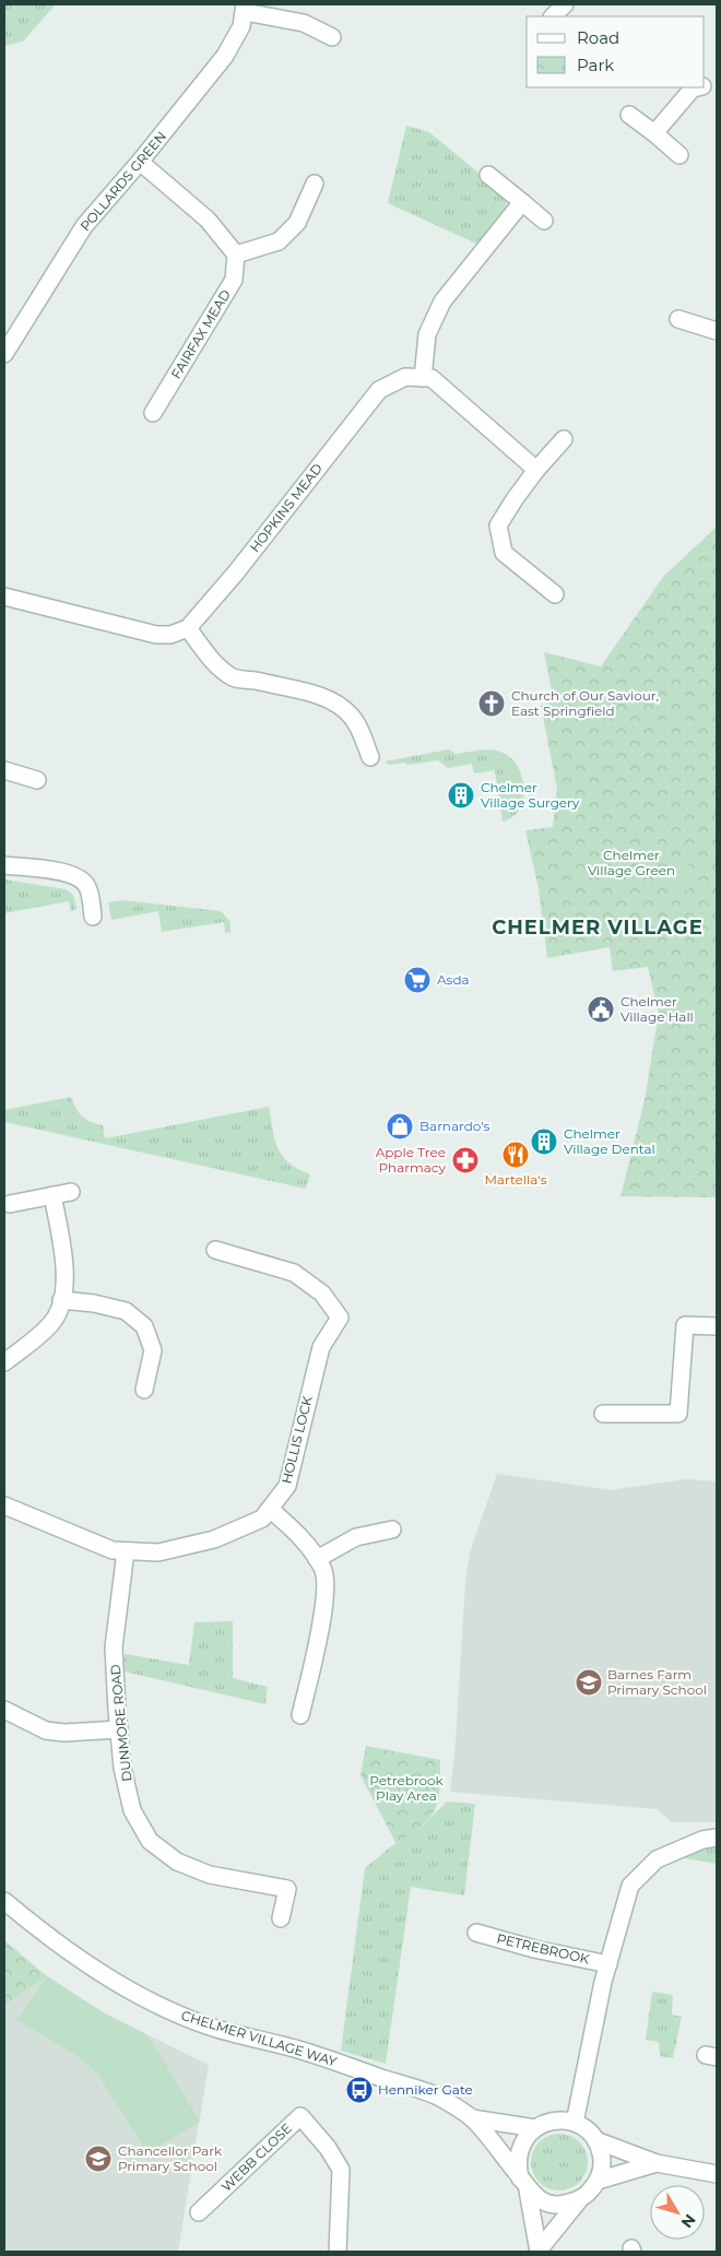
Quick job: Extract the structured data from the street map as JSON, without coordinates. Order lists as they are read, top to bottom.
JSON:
{
  "streets": {
    "street": [
      "POLLARDS GREEN",
      "FAIRFAX MEAD",
      "HOPKINS MEAD",
      "HOLLIS LOCK",
      "DUNMORE ROAD",
      "PETREBROOK",
      "CHELMER VILLAGE WAY",
      "WEBB CLOSE"
    ]
  },
  "crossings": [
    ["HOLLIS LOCK", "DUNMORE ROAD"]
  ],
  "districts": ["CHELMER VILLAGE"],
  "parks": ["Chelmer Village Green", "Petrebrook Play Area"],
  "places": {
    "church": ["Church of Our Saviour, East Springfield"],
    "building": ["Chelmer Village Surgery", "Chelmer Village Dental"],
    "supermarket": ["Asda"],
    "public building": ["Chelmer Village Hall"],
    "shop": ["Barnardo's"],
    "restaurant": ["Martella's"],
    "pharmacy": ["Apple Tree Pharmacy"],
    "school or university": ["Barnes Farm Primary School", "Chancellor Park Primary School"],
    "bus stop": ["Henniker Gate"]
  },
  "legend": ["Road", "Park"],
  "north": "bottom right"
}
